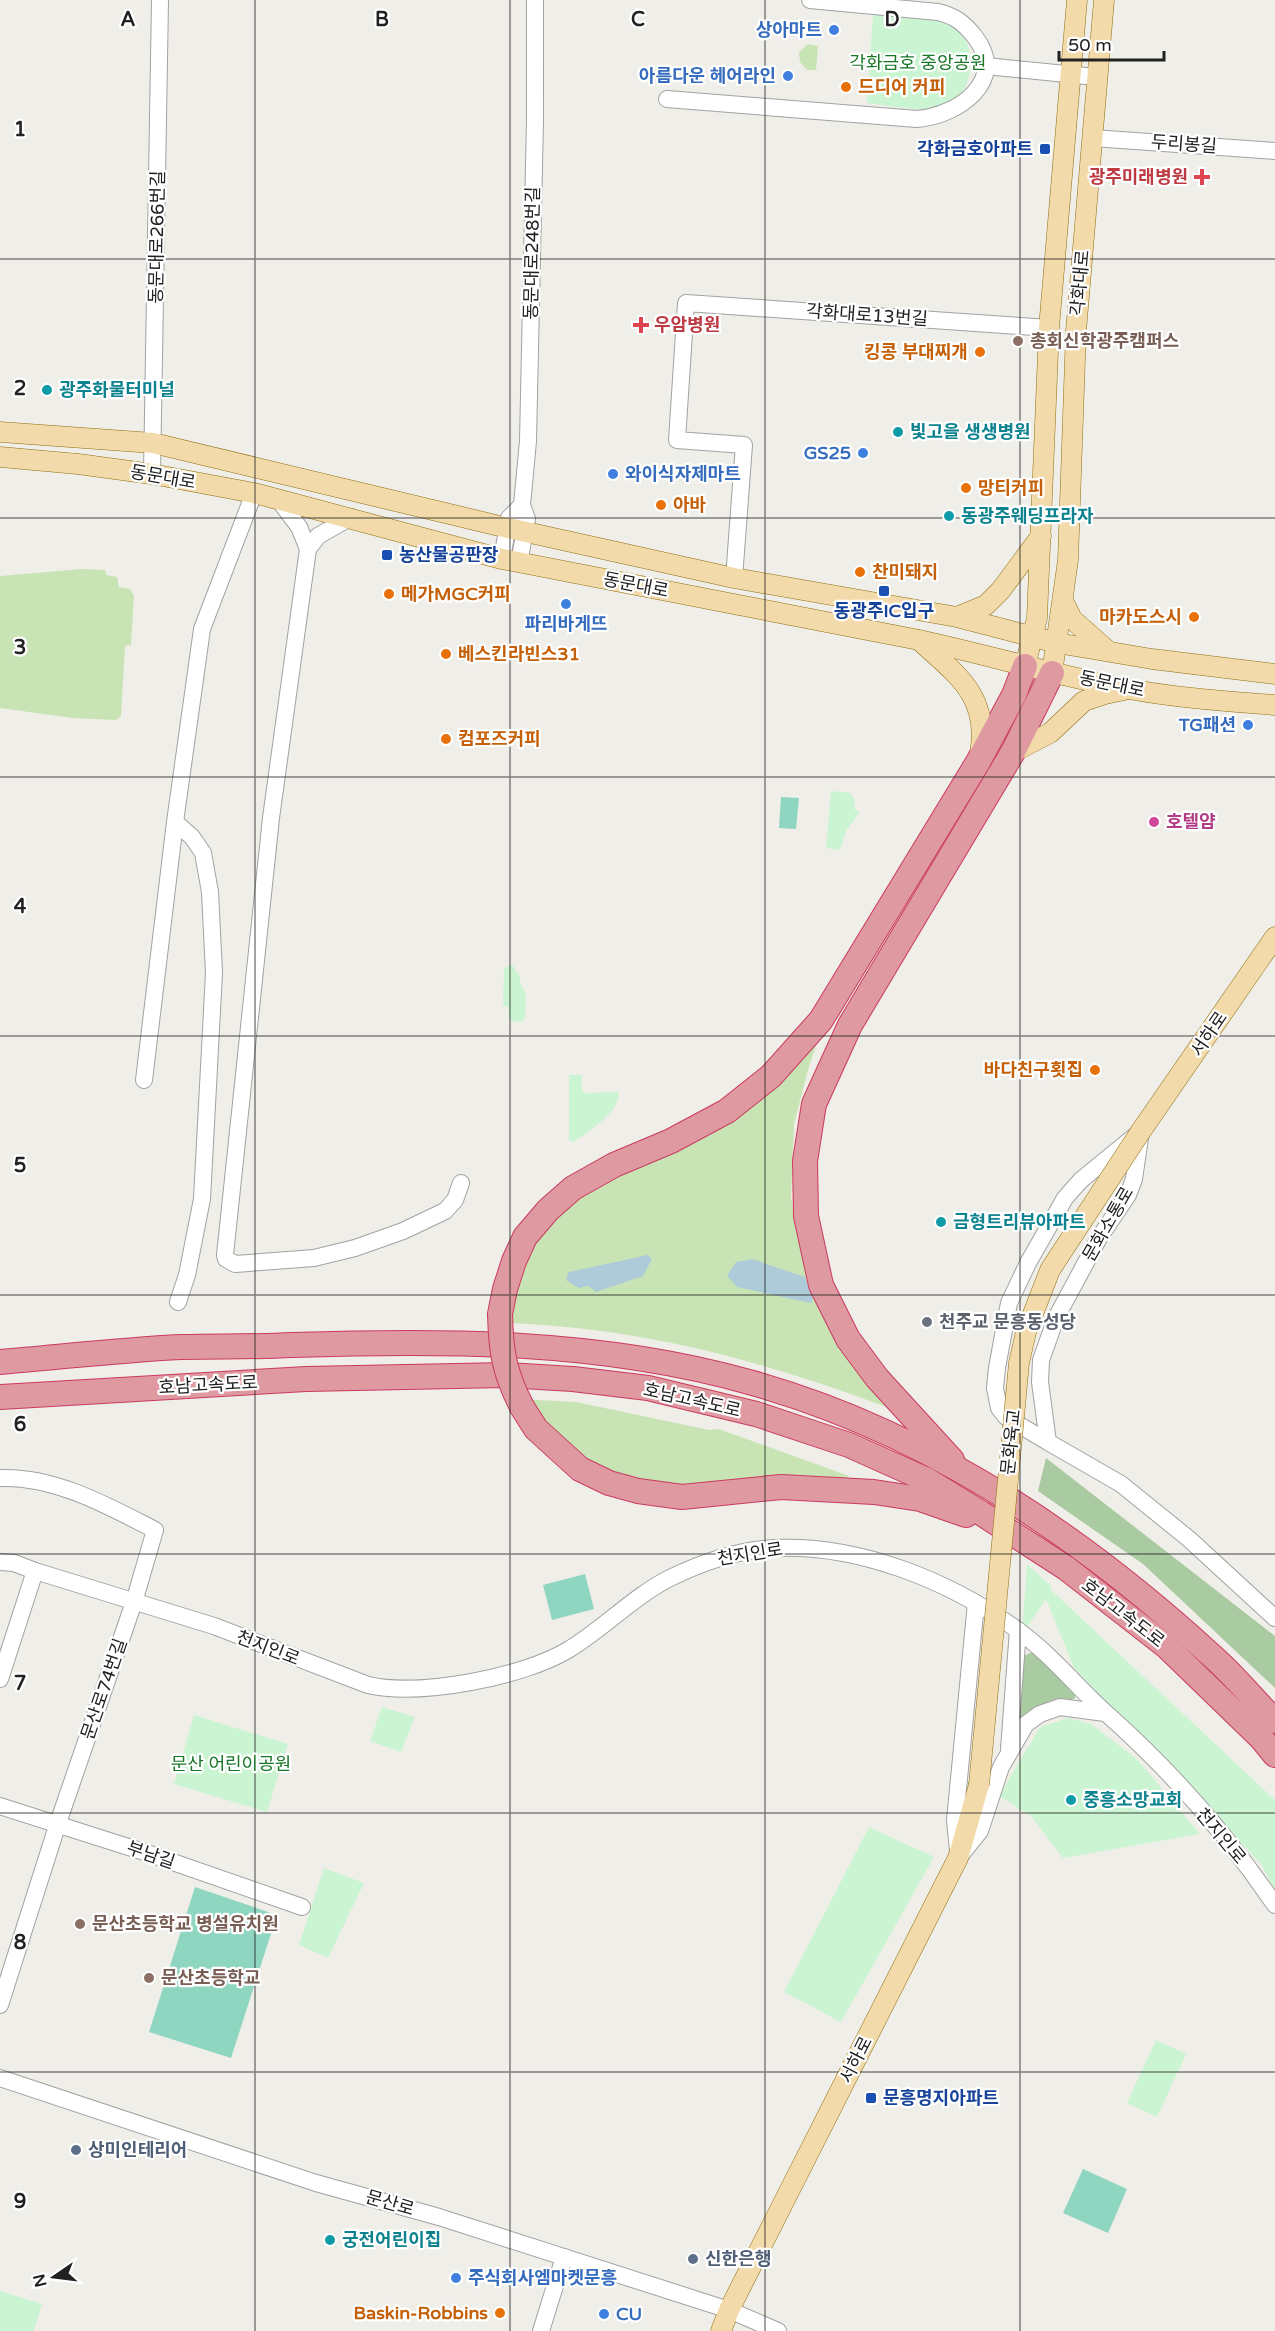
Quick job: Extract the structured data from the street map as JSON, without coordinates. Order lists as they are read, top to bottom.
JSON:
{
  "streets": {
    "highway": ["호남고속도로"],
    "main road": [
      "각화대로",
      "동문대로",
      "서하로",
      "문화육교"
    ],
    "street": [
      "두리봉길",
      "동문대로266번길",
      "동문대로248번길",
      "각화대로13번길",
      "문화소통로",
      "천지인로",
      "문산로74번길",
      "부남길",
      "문산로"
    ]
  },
  "crossings": [
    ["두리봉길", "각화대로"],
    ["동문대로266번길", "동문대로"],
    ["동문대로248번길", "동문대로"],
    ["각화대로", "각화대로13번길"],
    ["각화대로", "동문대로"],
    ["각화대로13번길", "동문대로"],
    ["서하로", "문화소통로"],
    ["서하로", "문화육교"],
    ["서하로", "문산로"],
    ["문화소통로", "문화육교"],
    ["천지인로", "문산로74번길"],
    ["문산로74번길", "부남길"]
  ],
  "parks": ["각화금호 중앙공원", "문산 어린이공원"],
  "places": {
    "other": [
      "상아마트",
      "아름다운 헤어라인",
      "드디어 커피",
      "총회신학광주캠퍼스",
      "킹콩 부대찌개",
      "광주화물터미널",
      "빛고을 생생병원",
      "GS25",
      "와이식자제마트",
      "망티커피",
      "아바",
      "동광주웨딩프라자",
      "찬미돼지",
      "메가MGC커피",
      "파리바게뜨",
      "마카도스시",
      "베스킨라빈스31",
      "TG패션",
      "컴포즈커피",
      "호텔얌",
      "바다친구횟집",
      "금형트리뷰아파트",
      "천주교 문흥동성당",
      "중흥소망교회",
      "문산초등학교 병설유치원",
      "문산초등학교",
      "상미인테리어",
      "궁전어린이집",
      "신한은행",
      "주식회사엠마켓문흥",
      "Baskin-Robbins",
      "CU"
    ],
    "transit": [
      "각화금호아파트",
      "농산물공판장",
      "동광주IC입구",
      "문흥명지아파트"
    ],
    "health": ["광주미래병원", "우암병원"]
  },
  "scale_bar": "50 m",
  "north": "left",
  "grid": {
    "columns": [
      "A",
      "B",
      "C",
      "D"
    ],
    "rows": [
      "1",
      "2",
      "3",
      "4",
      "5",
      "6",
      "7",
      "8",
      "9"
    ]
  }
}
